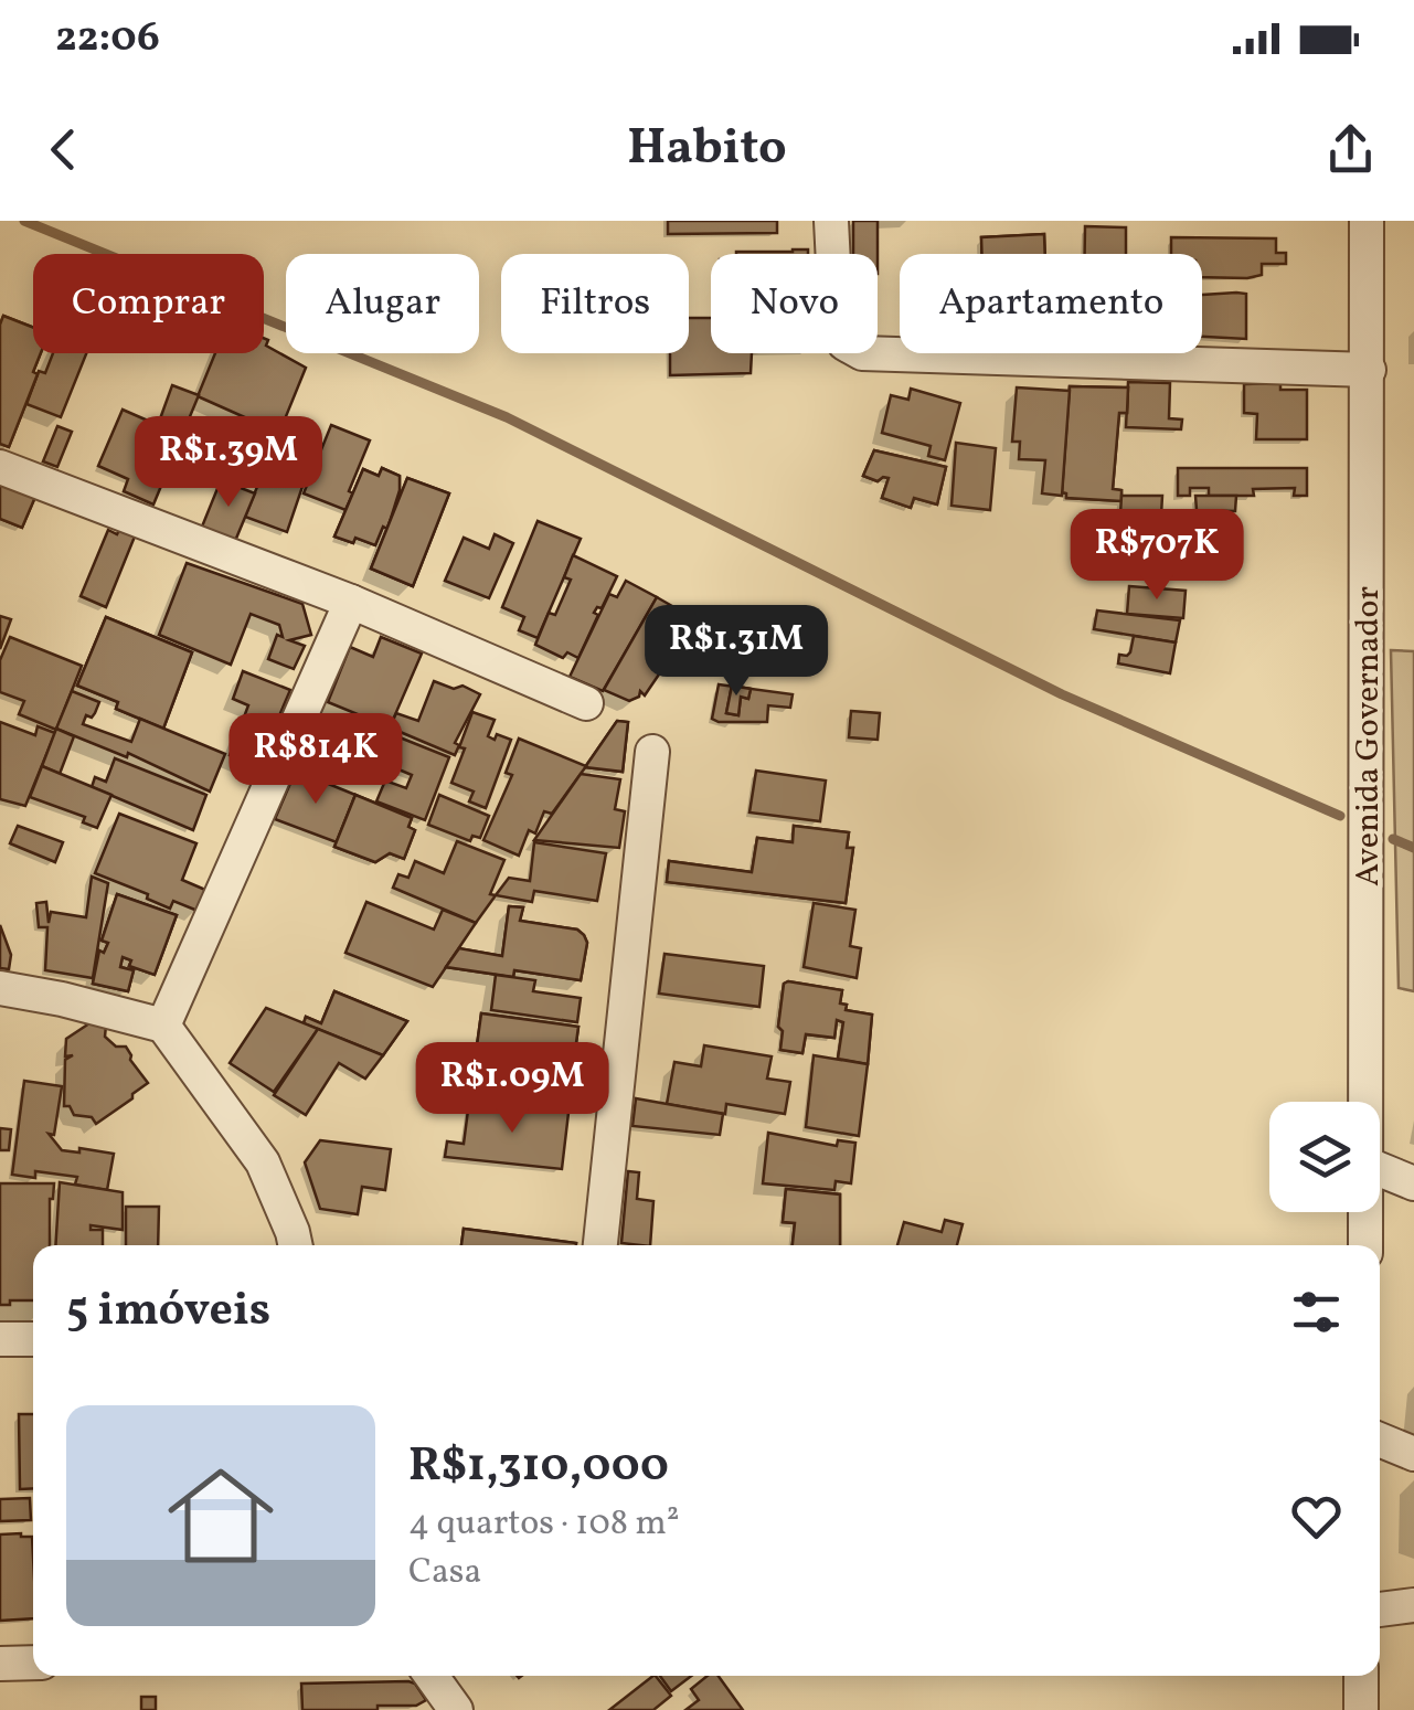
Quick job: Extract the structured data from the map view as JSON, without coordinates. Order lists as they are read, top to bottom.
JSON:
{
  "streets": {
    "street": ["Avenida Governador"]
  },
  "page": {
    "status": "22:06",
    "header": "Habito",
    "chip": [
      "Comprar",
      "Alugar",
      "Filtros",
      "Novo",
      "Apartamento"
    ],
    "price": [
      "R$1.39M",
      "R$707K",
      "R$1.31M",
      "R$814K",
      "R$1.09M"
    ],
    "heading": "5 imóveis",
    "list": [
      {
        "name": "R$1,310,000",
        "note": "4 quartos · 108 m² · Casa"
      }
    ]
  }
}
